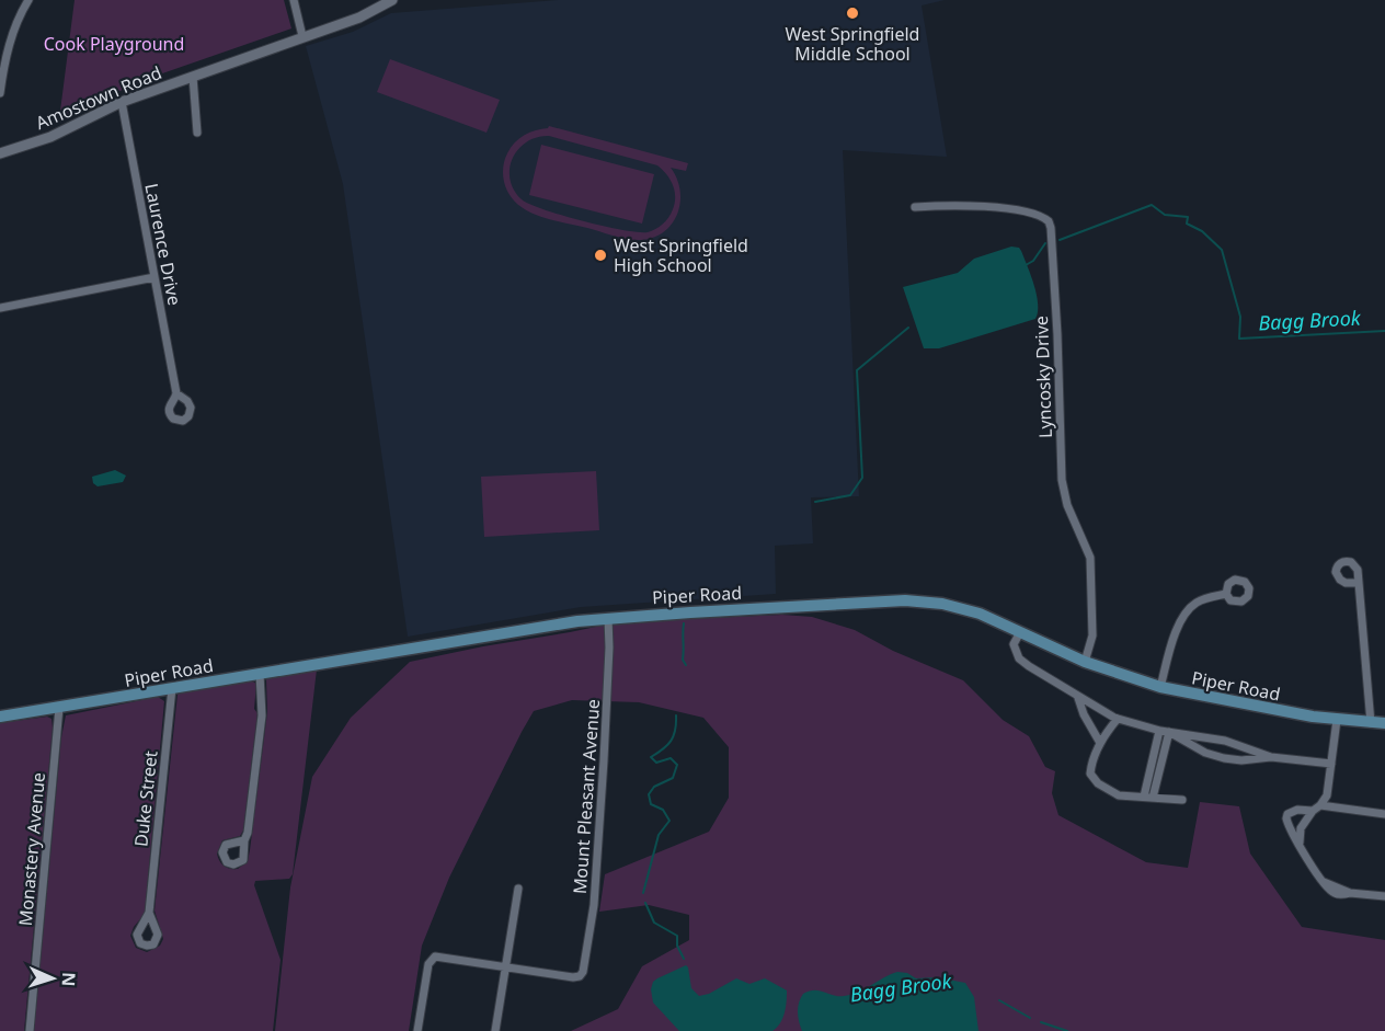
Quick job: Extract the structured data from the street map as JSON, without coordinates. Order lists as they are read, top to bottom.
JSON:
{
  "streets": {
    "main road": ["Piper Road"],
    "street": [
      "Amostown Road",
      "Laurence Drive",
      "Lyncosky Drive",
      "Mount Pleasant Avenue",
      "Duke Street",
      "Monastery Avenue"
    ]
  },
  "crossings": [
    ["Amostown Road", "Laurence Drive"],
    ["Lyncosky Drive", "Piper Road"],
    ["Piper Road", "Mount Pleasant Avenue"],
    ["Piper Road", "Duke Street"],
    ["Piper Road", "Monastery Avenue"]
  ],
  "water": ["Bagg Brook"],
  "parks": ["Cook Playground"],
  "places": ["West Springfield Middle School", "West Springfield High School"],
  "north": "right"
}
